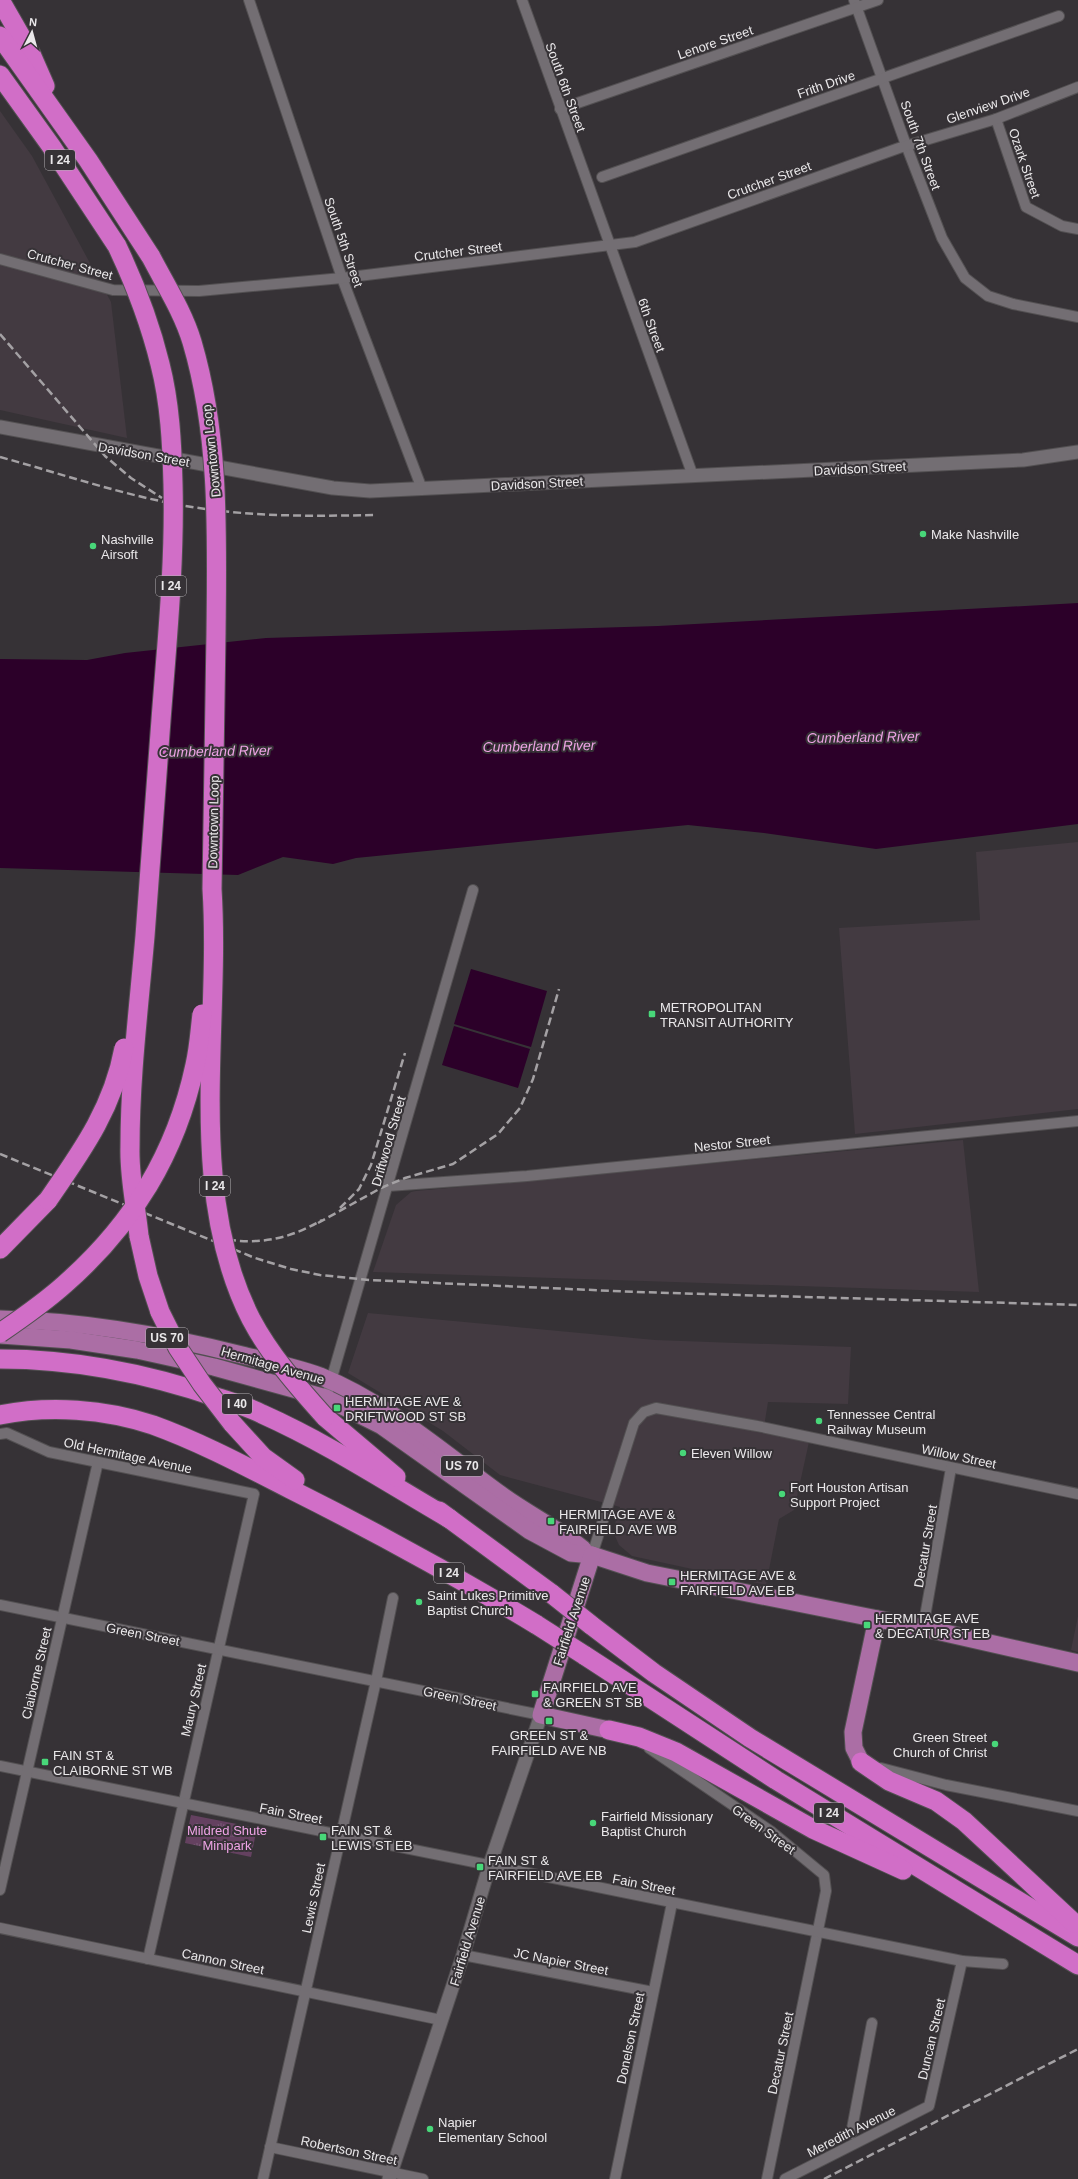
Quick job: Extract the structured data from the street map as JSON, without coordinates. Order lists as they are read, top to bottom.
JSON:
{
  "streets": {
    "highway": ["I 24", "Downtown Loop", "I 40"],
    "main road": [
      "US 70",
      "Hermitage Avenue",
      "Fairfield Avenue",
      "Green Street"
    ],
    "street": [
      "Lenore Street",
      "Frith Drive",
      "South 6th Street",
      "Glenview Drive",
      "South 7th Street",
      "Ozark Street",
      "Crutcher Street",
      "South 5th Street",
      "6th Street",
      "Davidson Street",
      "Driftwood Street",
      "Nestor Street",
      "Old Hermitage Avenue",
      "Willow Street",
      "Decatur Street",
      "Claiborne Street",
      "Maury Street",
      "Fain Street",
      "Lewis Street",
      "Cannon Street",
      "JC Napier Street",
      "Donelson Street",
      "Duncan Street",
      "Meredith Avenue",
      "Robertson Street"
    ]
  },
  "crossings": [
    ["Lenore Street", "South 6th Street"],
    ["Lenore Street", "South 7th Street"],
    ["Frith Drive", "South 7th Street"],
    ["South 6th Street", "6th Street"],
    ["Glenview Drive", "South 7th Street"],
    ["Glenview Drive", "Ozark Street"],
    ["Glenview Drive", "Crutcher Street"],
    ["South 7th Street", "Crutcher Street"],
    ["I 24", "Downtown Loop"],
    ["I 24", "I 40"],
    ["Crutcher Street", "South 5th Street"],
    ["Crutcher Street", "6th Street"],
    ["South 5th Street", "Davidson Street"],
    ["6th Street", "Davidson Street"],
    ["Driftwood Street", "Nestor Street"],
    ["Driftwood Street", "Hermitage Avenue"],
    ["Hermitage Avenue", "Decatur Street"],
    ["Hermitage Avenue", "Fairfield Avenue"],
    ["Old Hermitage Avenue", "Claiborne Street"],
    ["Old Hermitage Avenue", "Maury Street"],
    ["Willow Street", "Decatur Street"],
    ["Willow Street", "Fairfield Avenue"],
    ["Decatur Street", "Green Street"],
    ["Decatur Street", "Fain Street"],
    ["Fairfield Avenue", "Green Street"],
    ["Fairfield Avenue", "Fain Street"],
    ["Fairfield Avenue", "Cannon Street"],
    ["Fairfield Avenue", "JC Napier Street"],
    ["Fairfield Avenue", "Robertson Street"],
    ["Green Street", "Claiborne Street"],
    ["Green Street", "Maury Street"],
    ["Green Street", "Fain Street"],
    ["Green Street", "Lewis Street"],
    ["Claiborne Street", "Fain Street"],
    ["Maury Street", "Fain Street"],
    ["Maury Street", "Cannon Street"],
    ["Fain Street", "Lewis Street"],
    ["Fain Street", "Donelson Street"],
    ["Fain Street", "Duncan Street"],
    ["Lewis Street", "Cannon Street"],
    ["Lewis Street", "Robertson Street"],
    ["JC Napier Street", "Donelson Street"],
    ["Duncan Street", "Meredith Avenue"]
  ],
  "water": ["Cumberland River"],
  "parks": ["Mildred Shute Minipark"],
  "places": {
    "other": [
      "Make Nashville",
      "Nashville Airsoft",
      "Tennessee Central Railway Museum",
      "Eleven Willow",
      "Fort Houston Artisan Support Project",
      "Saint Lukes Primitive Baptist Church",
      "Green Street Church of Christ",
      "Fairfield Missionary Baptist Church",
      "Napier Elementary School"
    ],
    "transit": [
      "METROPOLITAN TRANSIT AUTHORITY",
      "HERMITAGE AVE & DRIFTWOOD ST SB",
      "HERMITAGE AVE & FAIRFIELD AVE WB",
      "HERMITAGE AVE & FAIRFIELD AVE EB",
      "HERMITAGE AVE & DECATUR ST EB",
      "FAIRFIELD AVE & GREEN ST SB",
      "GREEN ST & FAIRFIELD AVE NB",
      "FAIN ST & CLAIBORNE ST WB",
      "FAIN ST & LEWIS ST EB",
      "FAIN ST & FAIRFIELD AVE EB"
    ]
  },
  "north": "top"
}
